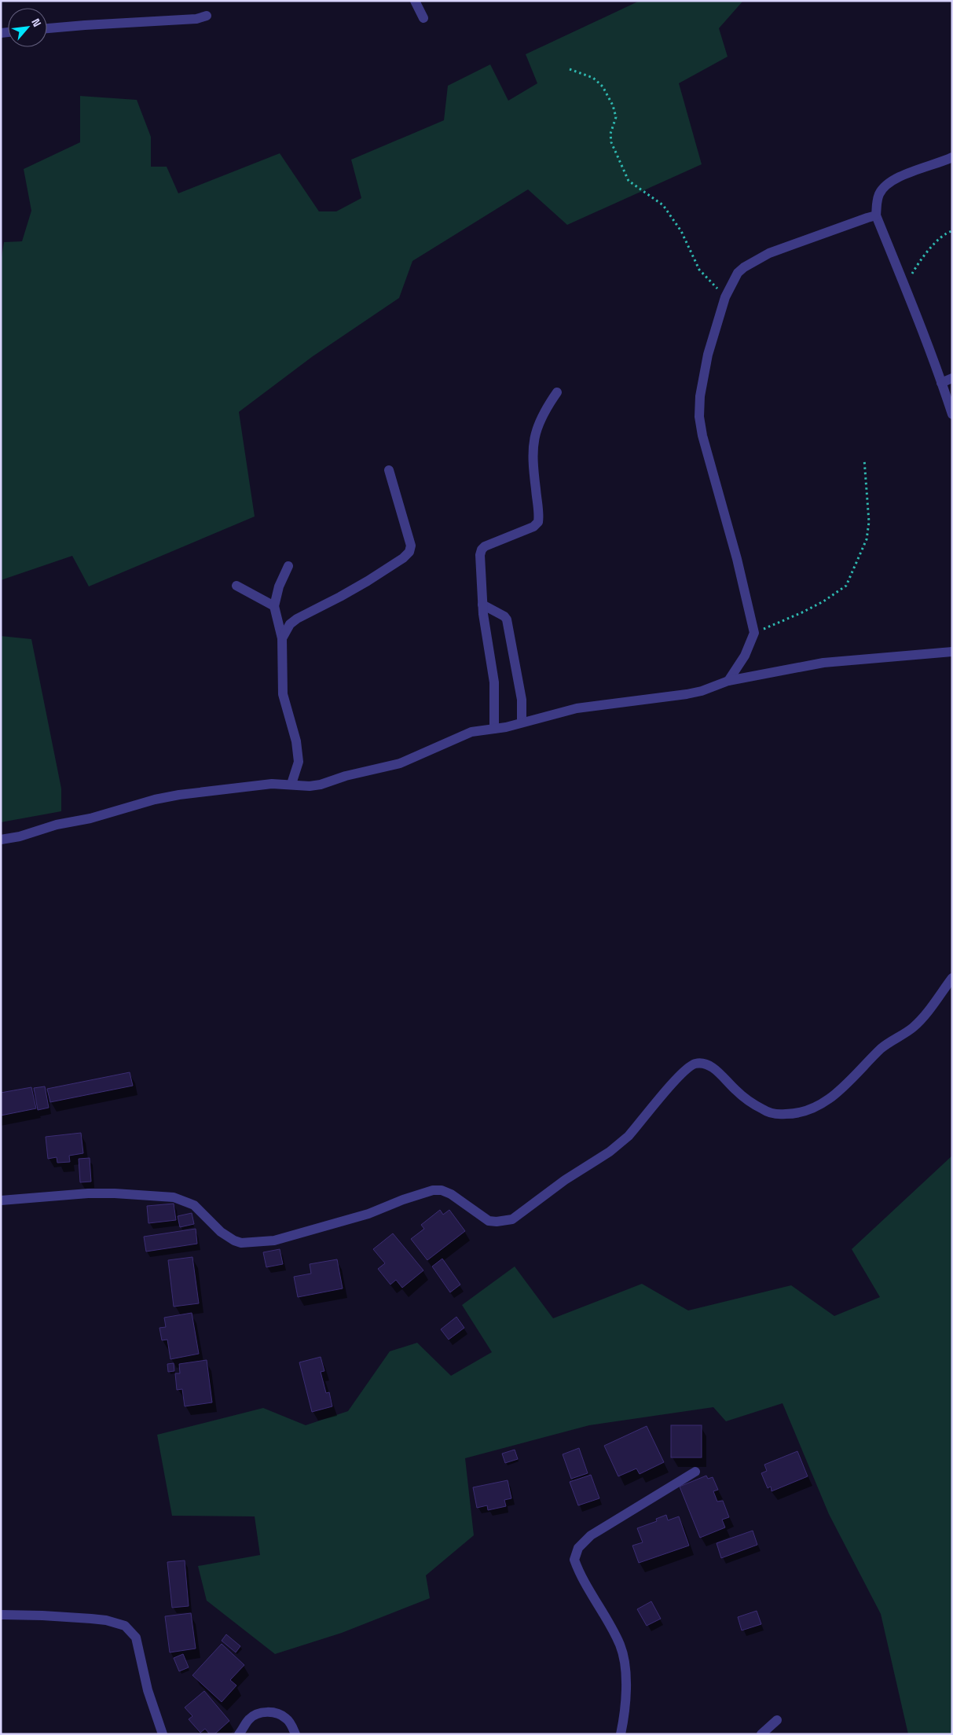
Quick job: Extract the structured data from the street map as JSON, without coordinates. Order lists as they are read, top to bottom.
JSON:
{
  "north": "top right"
}
